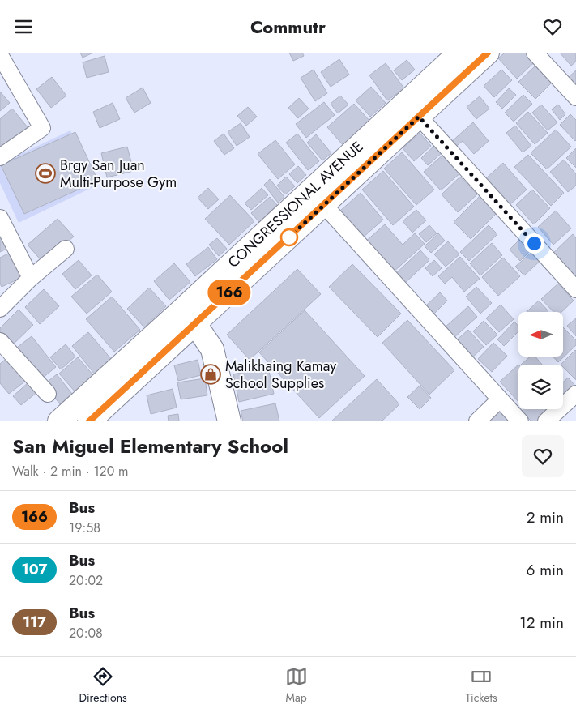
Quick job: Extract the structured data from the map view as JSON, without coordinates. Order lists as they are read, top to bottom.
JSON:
{
  "streets": {
    "main road": ["CONGRESSIONAL AVENUE"]
  },
  "places": {
    "sports": ["Brgy San Juan Multi-Purpose Gym"],
    "shop": ["Malikhaing Kamay School Supplies"]
  },
  "lines": ["bus line 166"],
  "north": "left",
  "page": {
    "header": "Commutr",
    "on_map": "166",
    "heading": ["San Miguel Elementary School", "Walk · 2 min · 120 m"],
    "list": [
      {
        "mark": "166",
        "name": "Bus",
        "note": "19:58",
        "value": "2 min"
      },
      {
        "mark": "107",
        "name": "Bus",
        "note": "20:02",
        "value": "6 min"
      },
      {
        "mark": "117",
        "name": "Bus",
        "note": "20:08",
        "value": "12 min"
      }
    ],
    "tabs": ["Directions", "Map", "Tickets"]
  }
}
